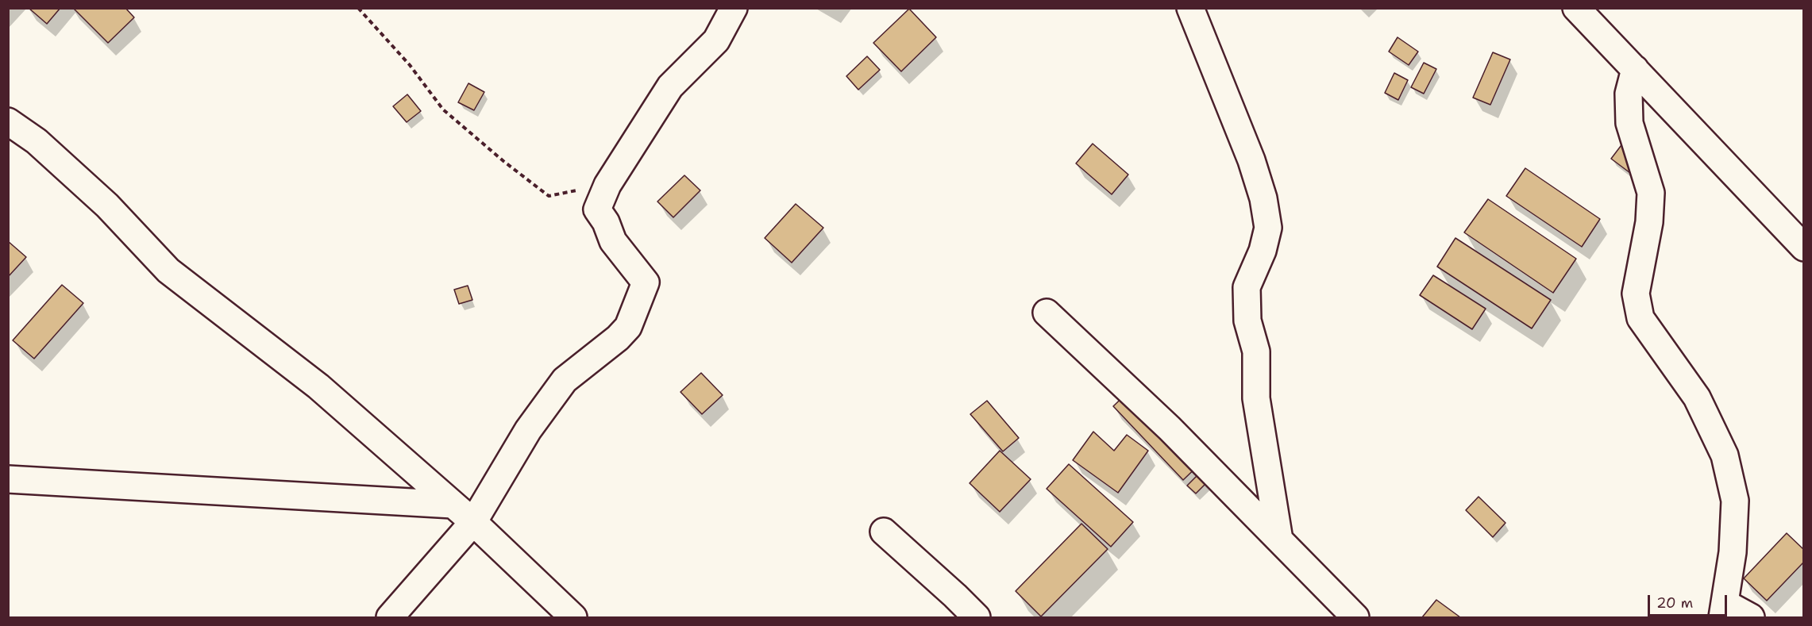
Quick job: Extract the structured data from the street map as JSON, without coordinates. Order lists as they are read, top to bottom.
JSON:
{
  "scale_bar": "20 m"
}
